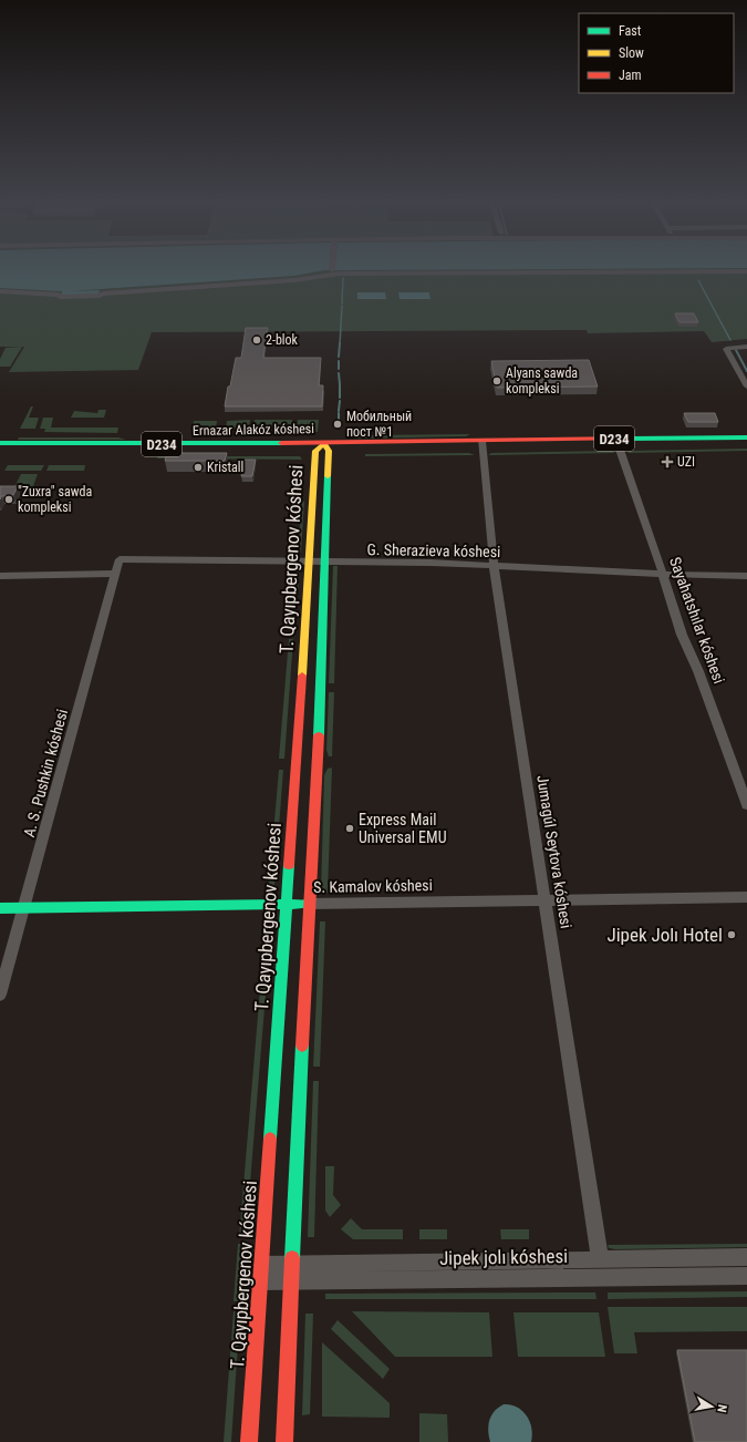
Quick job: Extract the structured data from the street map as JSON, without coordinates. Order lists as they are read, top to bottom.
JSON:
{
  "streets": {
    "main road": [
      "Ernazar Alakóz kóshesi",
      "D234",
      "T. Qayıpbergenov kóshesi",
      "S. Kamalov kóshesi"
    ],
    "street": [
      "G. Sherazieva kóshesi",
      "Sayahatshılar kóshesi",
      "A. S. Pushkin kóshesi",
      "Jumagúl Seytova kóshesi",
      "Jipek jolı kóshesi"
    ]
  },
  "crossings": [
    ["Ernazar Alakóz kóshesi", "T. Qayıpbergenov kóshesi"],
    ["Ernazar Alakóz kóshesi", "Sayahatshılar kóshesi"],
    ["Ernazar Alakóz kóshesi", "Jumagúl Seytova kóshesi"],
    ["G. Sherazieva kóshesi", "T. Qayıpbergenov kóshesi"],
    ["G. Sherazieva kóshesi", "Sayahatshılar kóshesi"],
    ["G. Sherazieva kóshesi", "A. S. Pushkin kóshesi"],
    ["G. Sherazieva kóshesi", "Jumagúl Seytova kóshesi"],
    ["T. Qayıpbergenov kóshesi", "S. Kamalov kóshesi"],
    ["T. Qayıpbergenov kóshesi", "Jipek jolı kóshesi"],
    ["A. S. Pushkin kóshesi", "S. Kamalov kóshesi"],
    ["Jumagúl Seytova kóshesi", "S. Kamalov kóshesi"],
    ["Jumagúl Seytova kóshesi", "Jipek jolı kóshesi"]
  ],
  "places": {
    "other": [
      "2-blok",
      "Alyans sawda kompleksi",
      "Мобильный пост №1",
      "Kristall",
      "\"Zuxra\" sawda kompleksi",
      "Express Mail Universal EMU",
      "Jipek Jolı Hotel"
    ],
    "health": ["UZI"]
  },
  "legend": ["Fast", "Slow", "Jam"],
  "north": "right"
}
